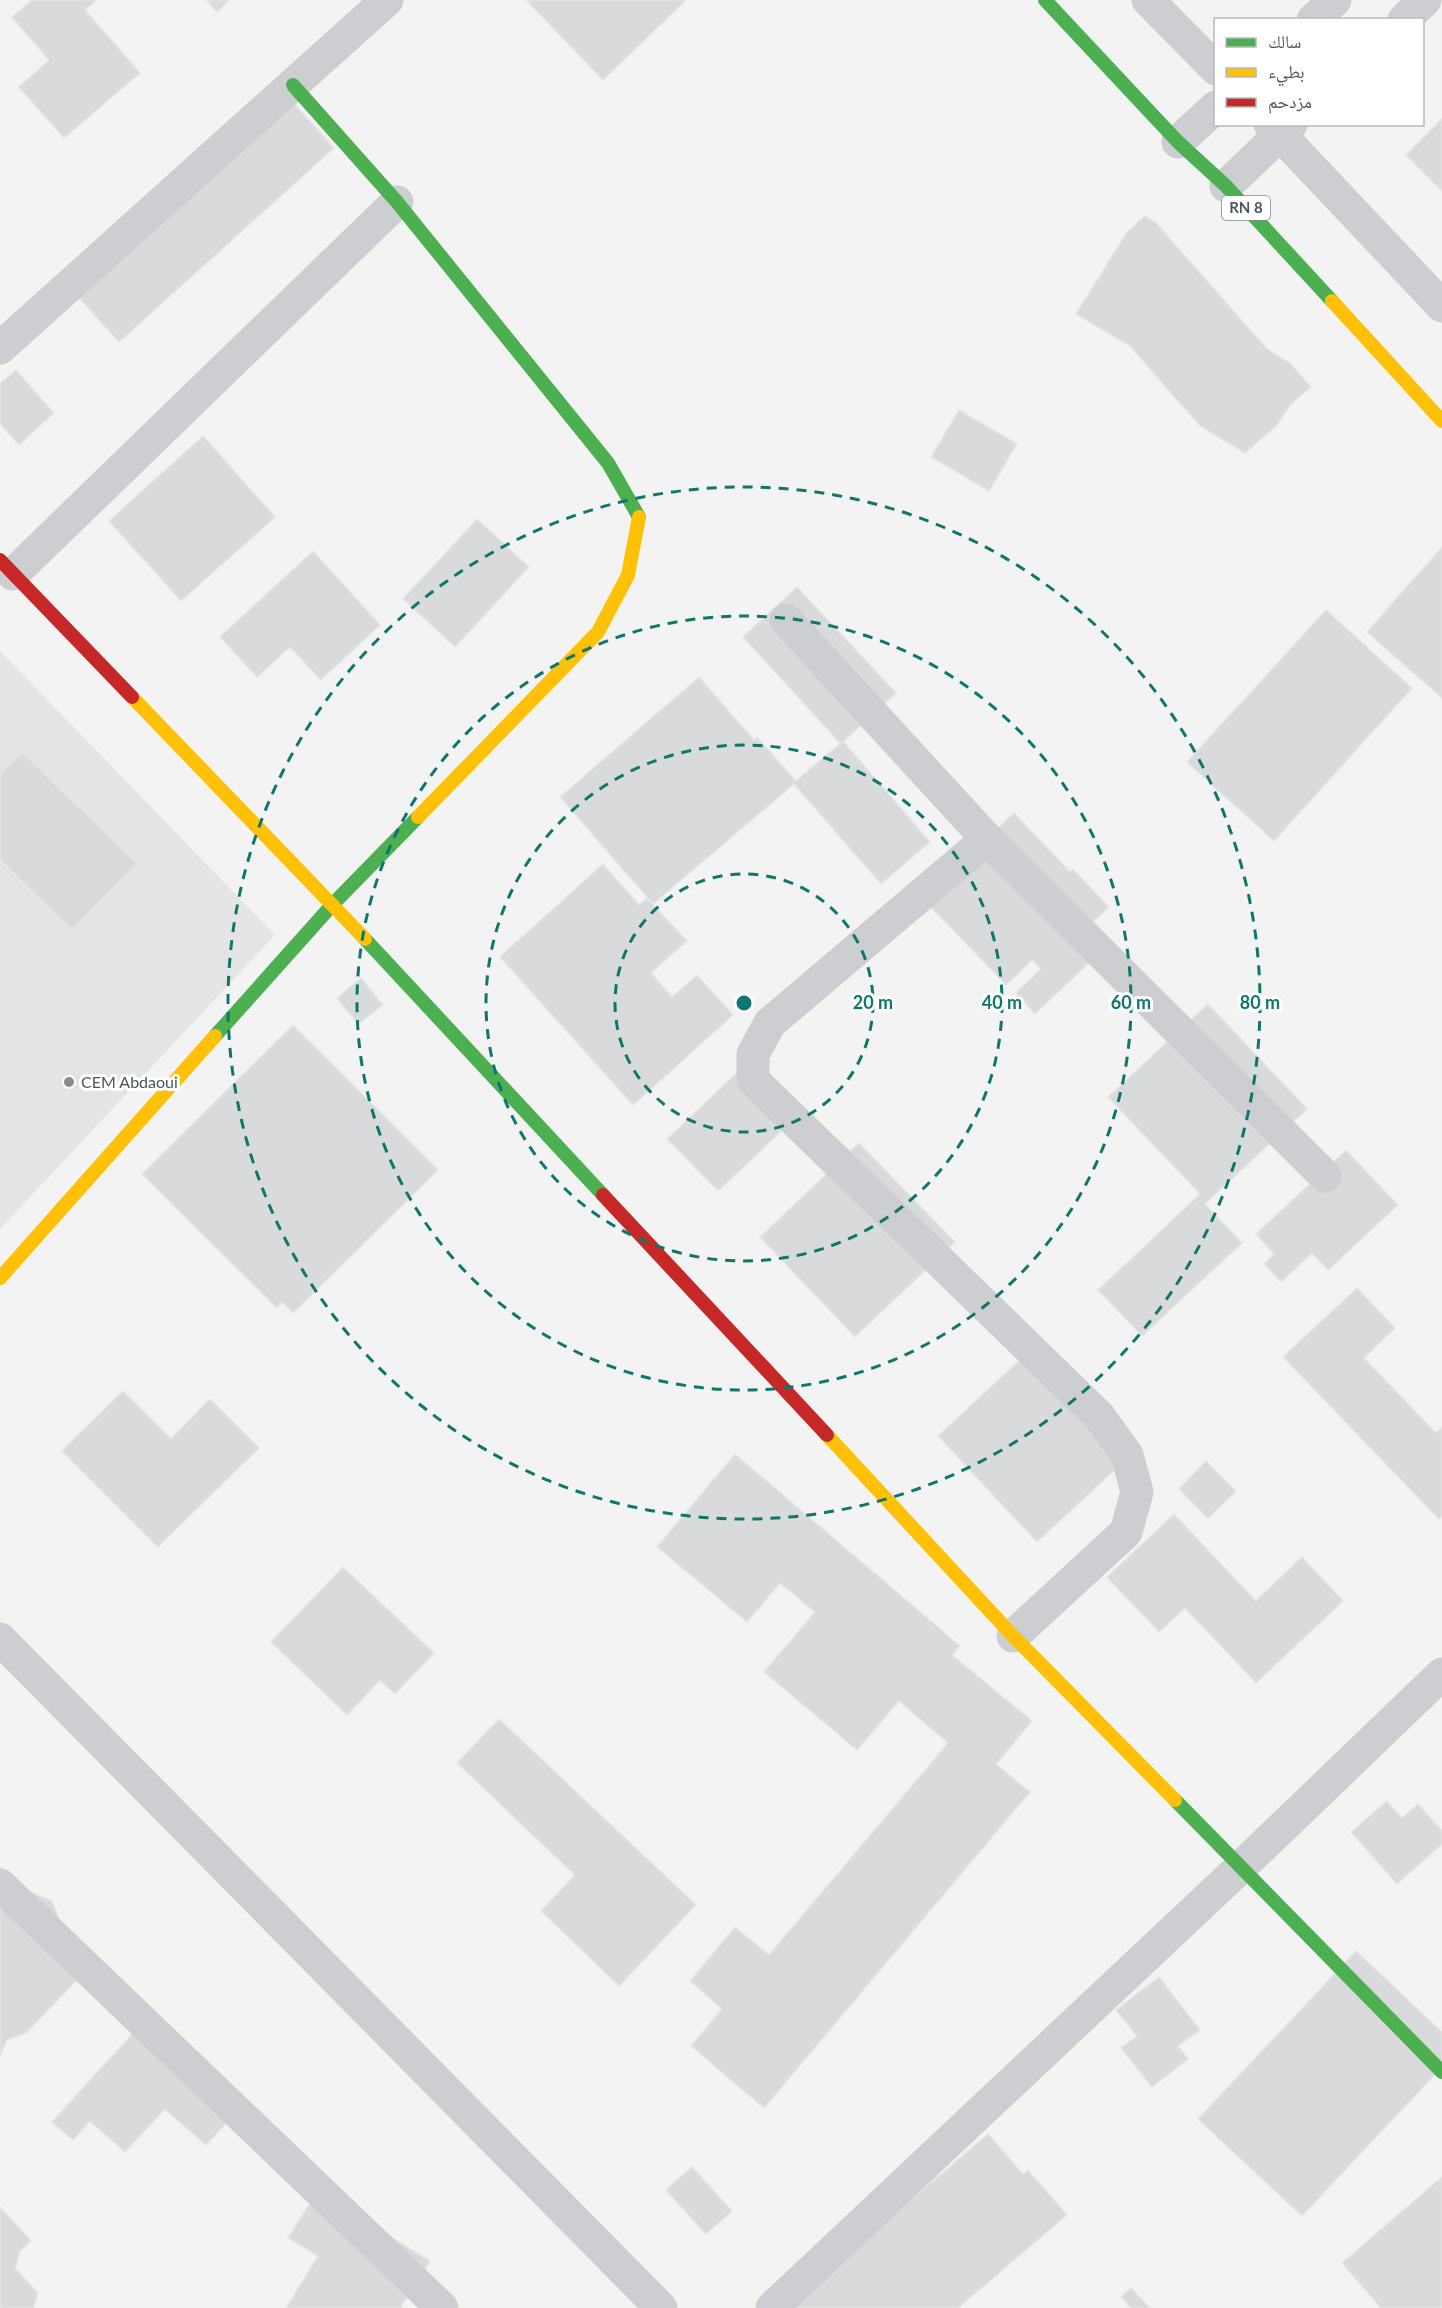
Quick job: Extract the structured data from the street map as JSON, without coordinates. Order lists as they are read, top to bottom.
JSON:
{
  "streets": {
    "street": ["RN 8"]
  },
  "places": ["CEM Abdaoui"],
  "legend": ["سالك", "بطيء", "مزدحم"],
  "rings": [
    "20 m",
    "40 m",
    "60 m",
    "80 m"
  ]
}
